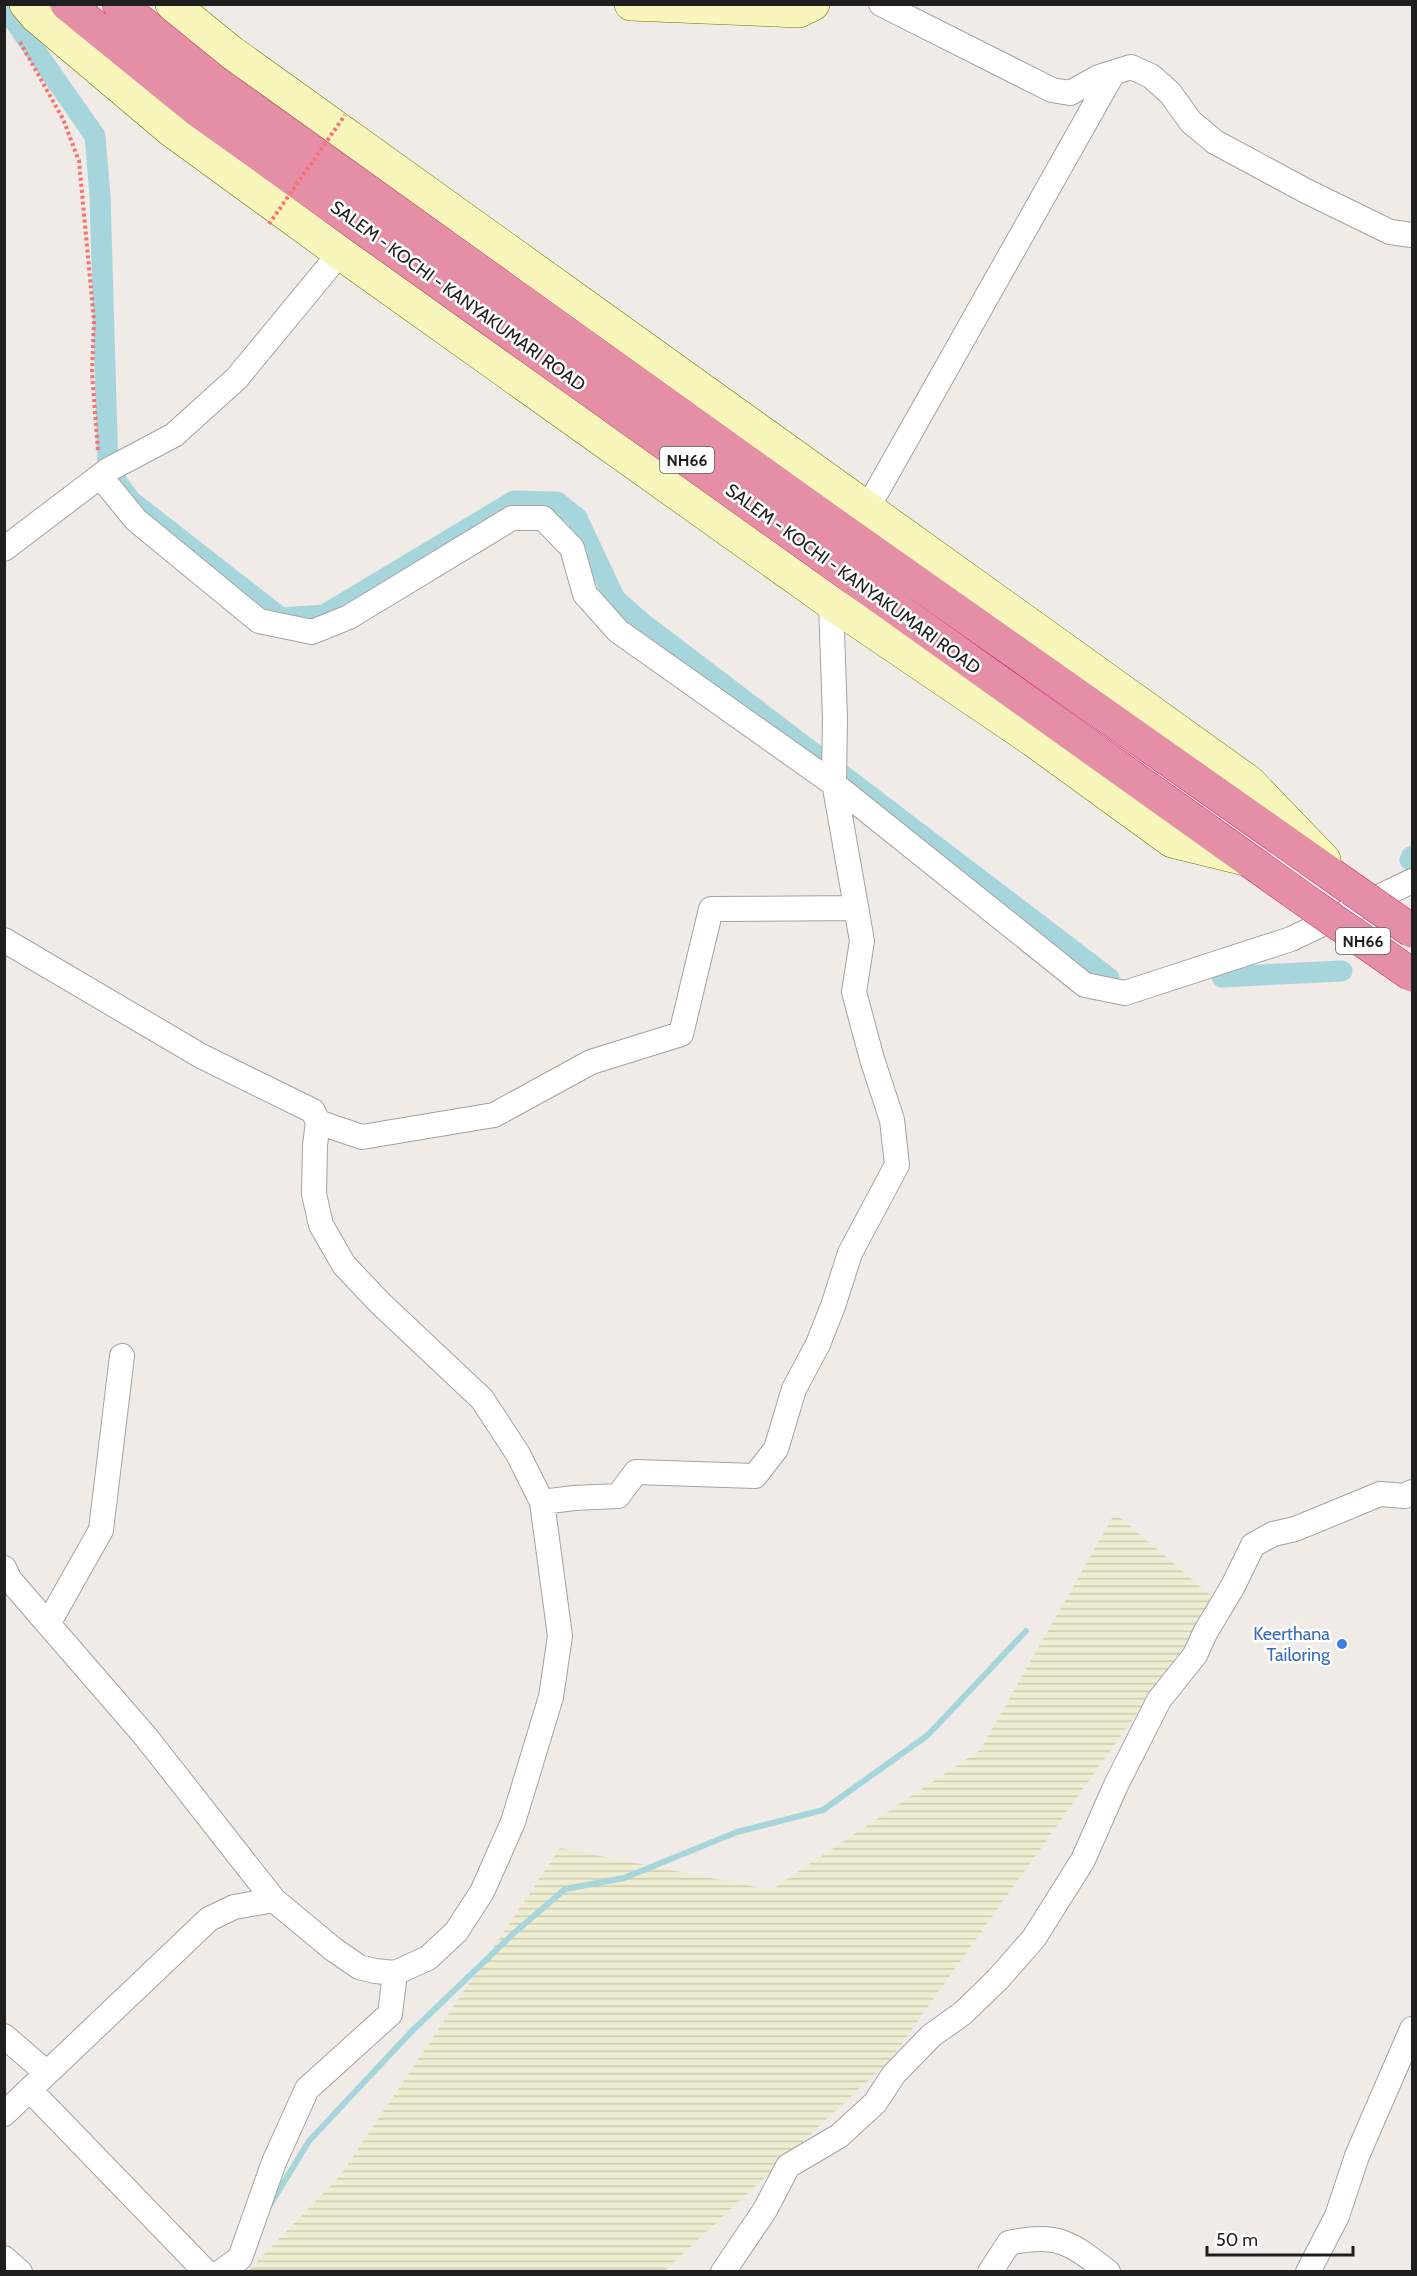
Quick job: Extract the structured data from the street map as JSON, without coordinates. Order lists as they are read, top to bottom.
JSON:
{
  "streets": {
    "highway": ["SALEM - KOCHI - KANYAKUMARI ROAD", "NH66"]
  },
  "places": ["Keerthana Tailoring"],
  "scale_bar": "50 m"
}
